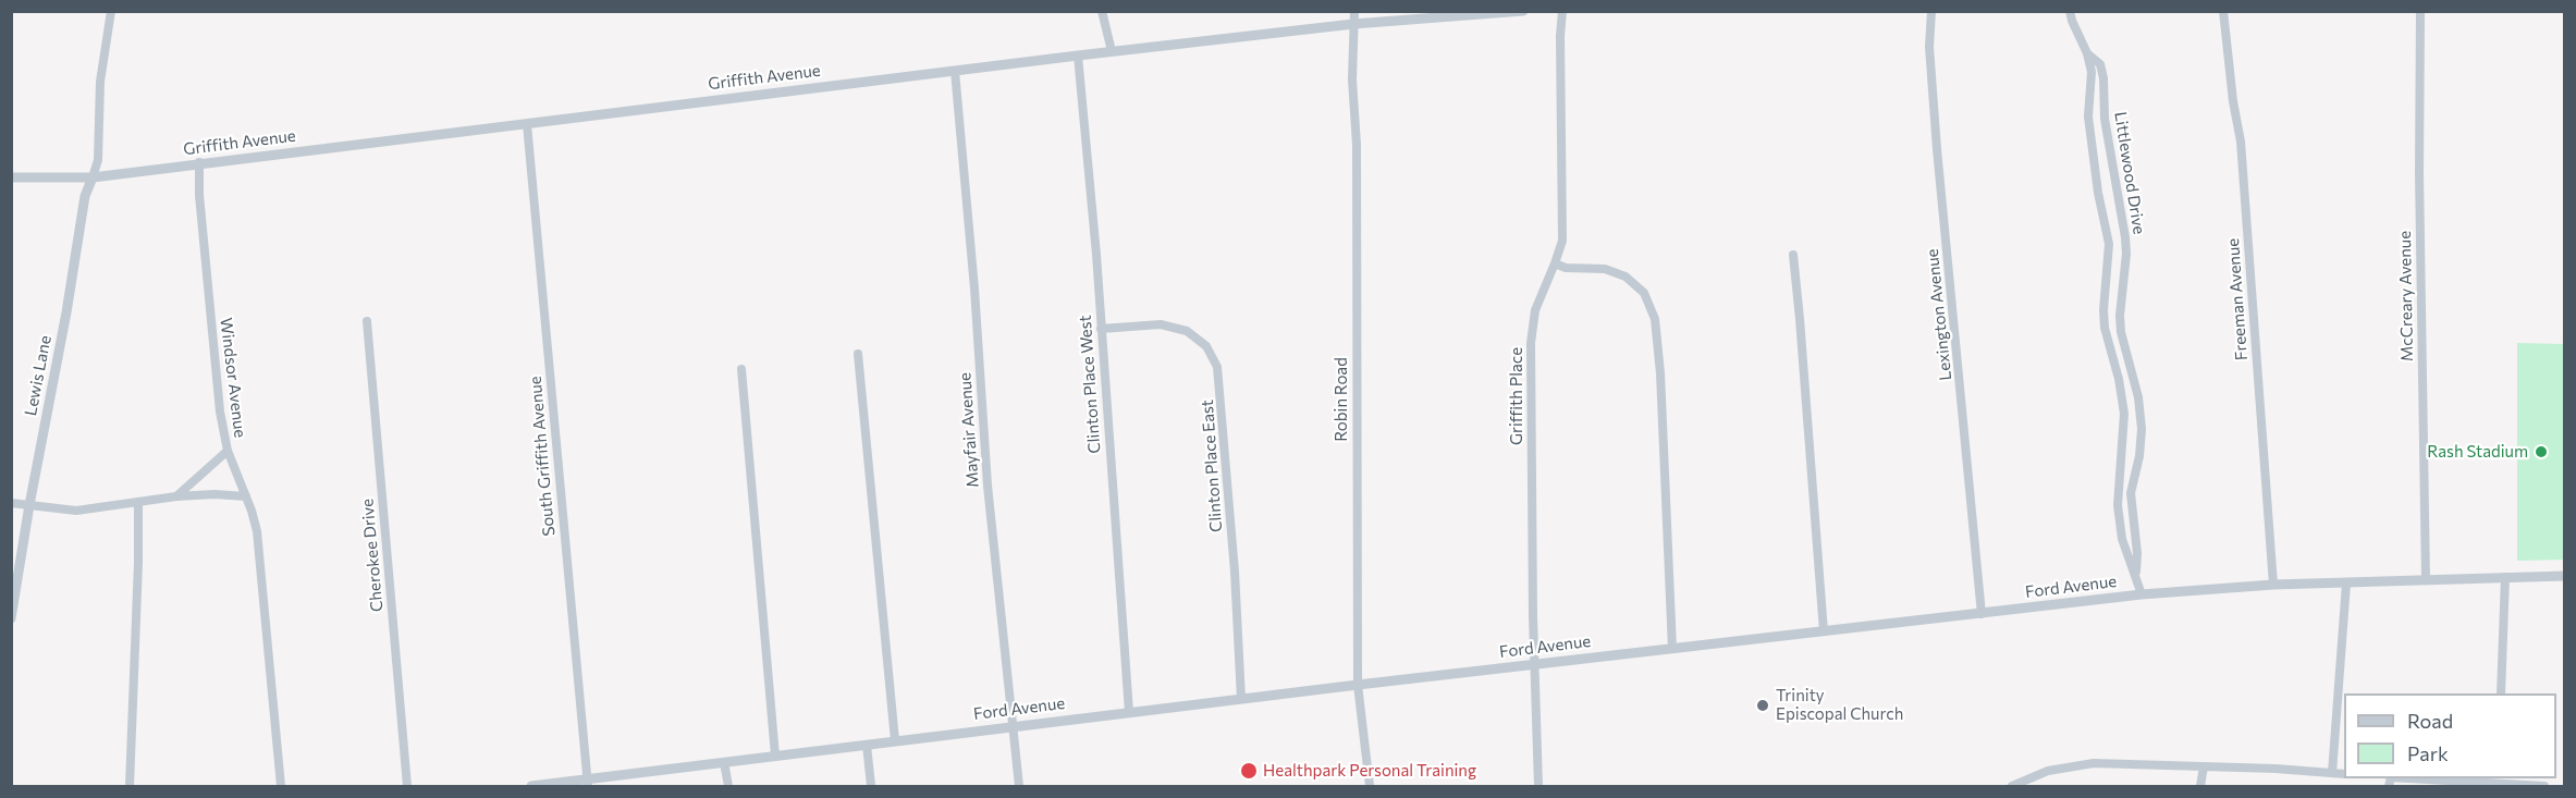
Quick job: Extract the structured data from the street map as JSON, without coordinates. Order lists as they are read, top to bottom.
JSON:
{
  "streets": {
    "street": [
      "Griffith Avenue",
      "Littlewood Drive",
      "McCreary Avenue",
      "Freeman Avenue",
      "Lexington Avenue",
      "Lewis Lane",
      "Windsor Avenue",
      "Clinton Place West",
      "Griffith Place",
      "Robin Road",
      "Mayfair Avenue",
      "South Griffith Avenue",
      "Clinton Place East",
      "Cherokee Drive",
      "Ford Avenue"
    ]
  },
  "crossings": [
    ["Griffith Avenue", "Lewis Lane"],
    ["Griffith Avenue", "Windsor Avenue"],
    ["Griffith Avenue", "Clinton Place West"],
    ["Griffith Avenue", "Robin Road"],
    ["Griffith Avenue", "Mayfair Avenue"],
    ["Griffith Avenue", "South Griffith Avenue"],
    ["Littlewood Drive", "Ford Avenue"],
    ["McCreary Avenue", "Ford Avenue"],
    ["Freeman Avenue", "Ford Avenue"],
    ["Lexington Avenue", "Ford Avenue"],
    ["Clinton Place West", "Clinton Place East"],
    ["Clinton Place West", "Ford Avenue"],
    ["Griffith Place", "Ford Avenue"],
    ["Robin Road", "Ford Avenue"],
    ["Mayfair Avenue", "Ford Avenue"],
    ["South Griffith Avenue", "Ford Avenue"],
    ["Clinton Place East", "Ford Avenue"]
  ],
  "places": ["Rash Stadium", "Trinity Episcopal Church", "Healthpark Personal Training"],
  "legend": ["Road", "Park"]
}
